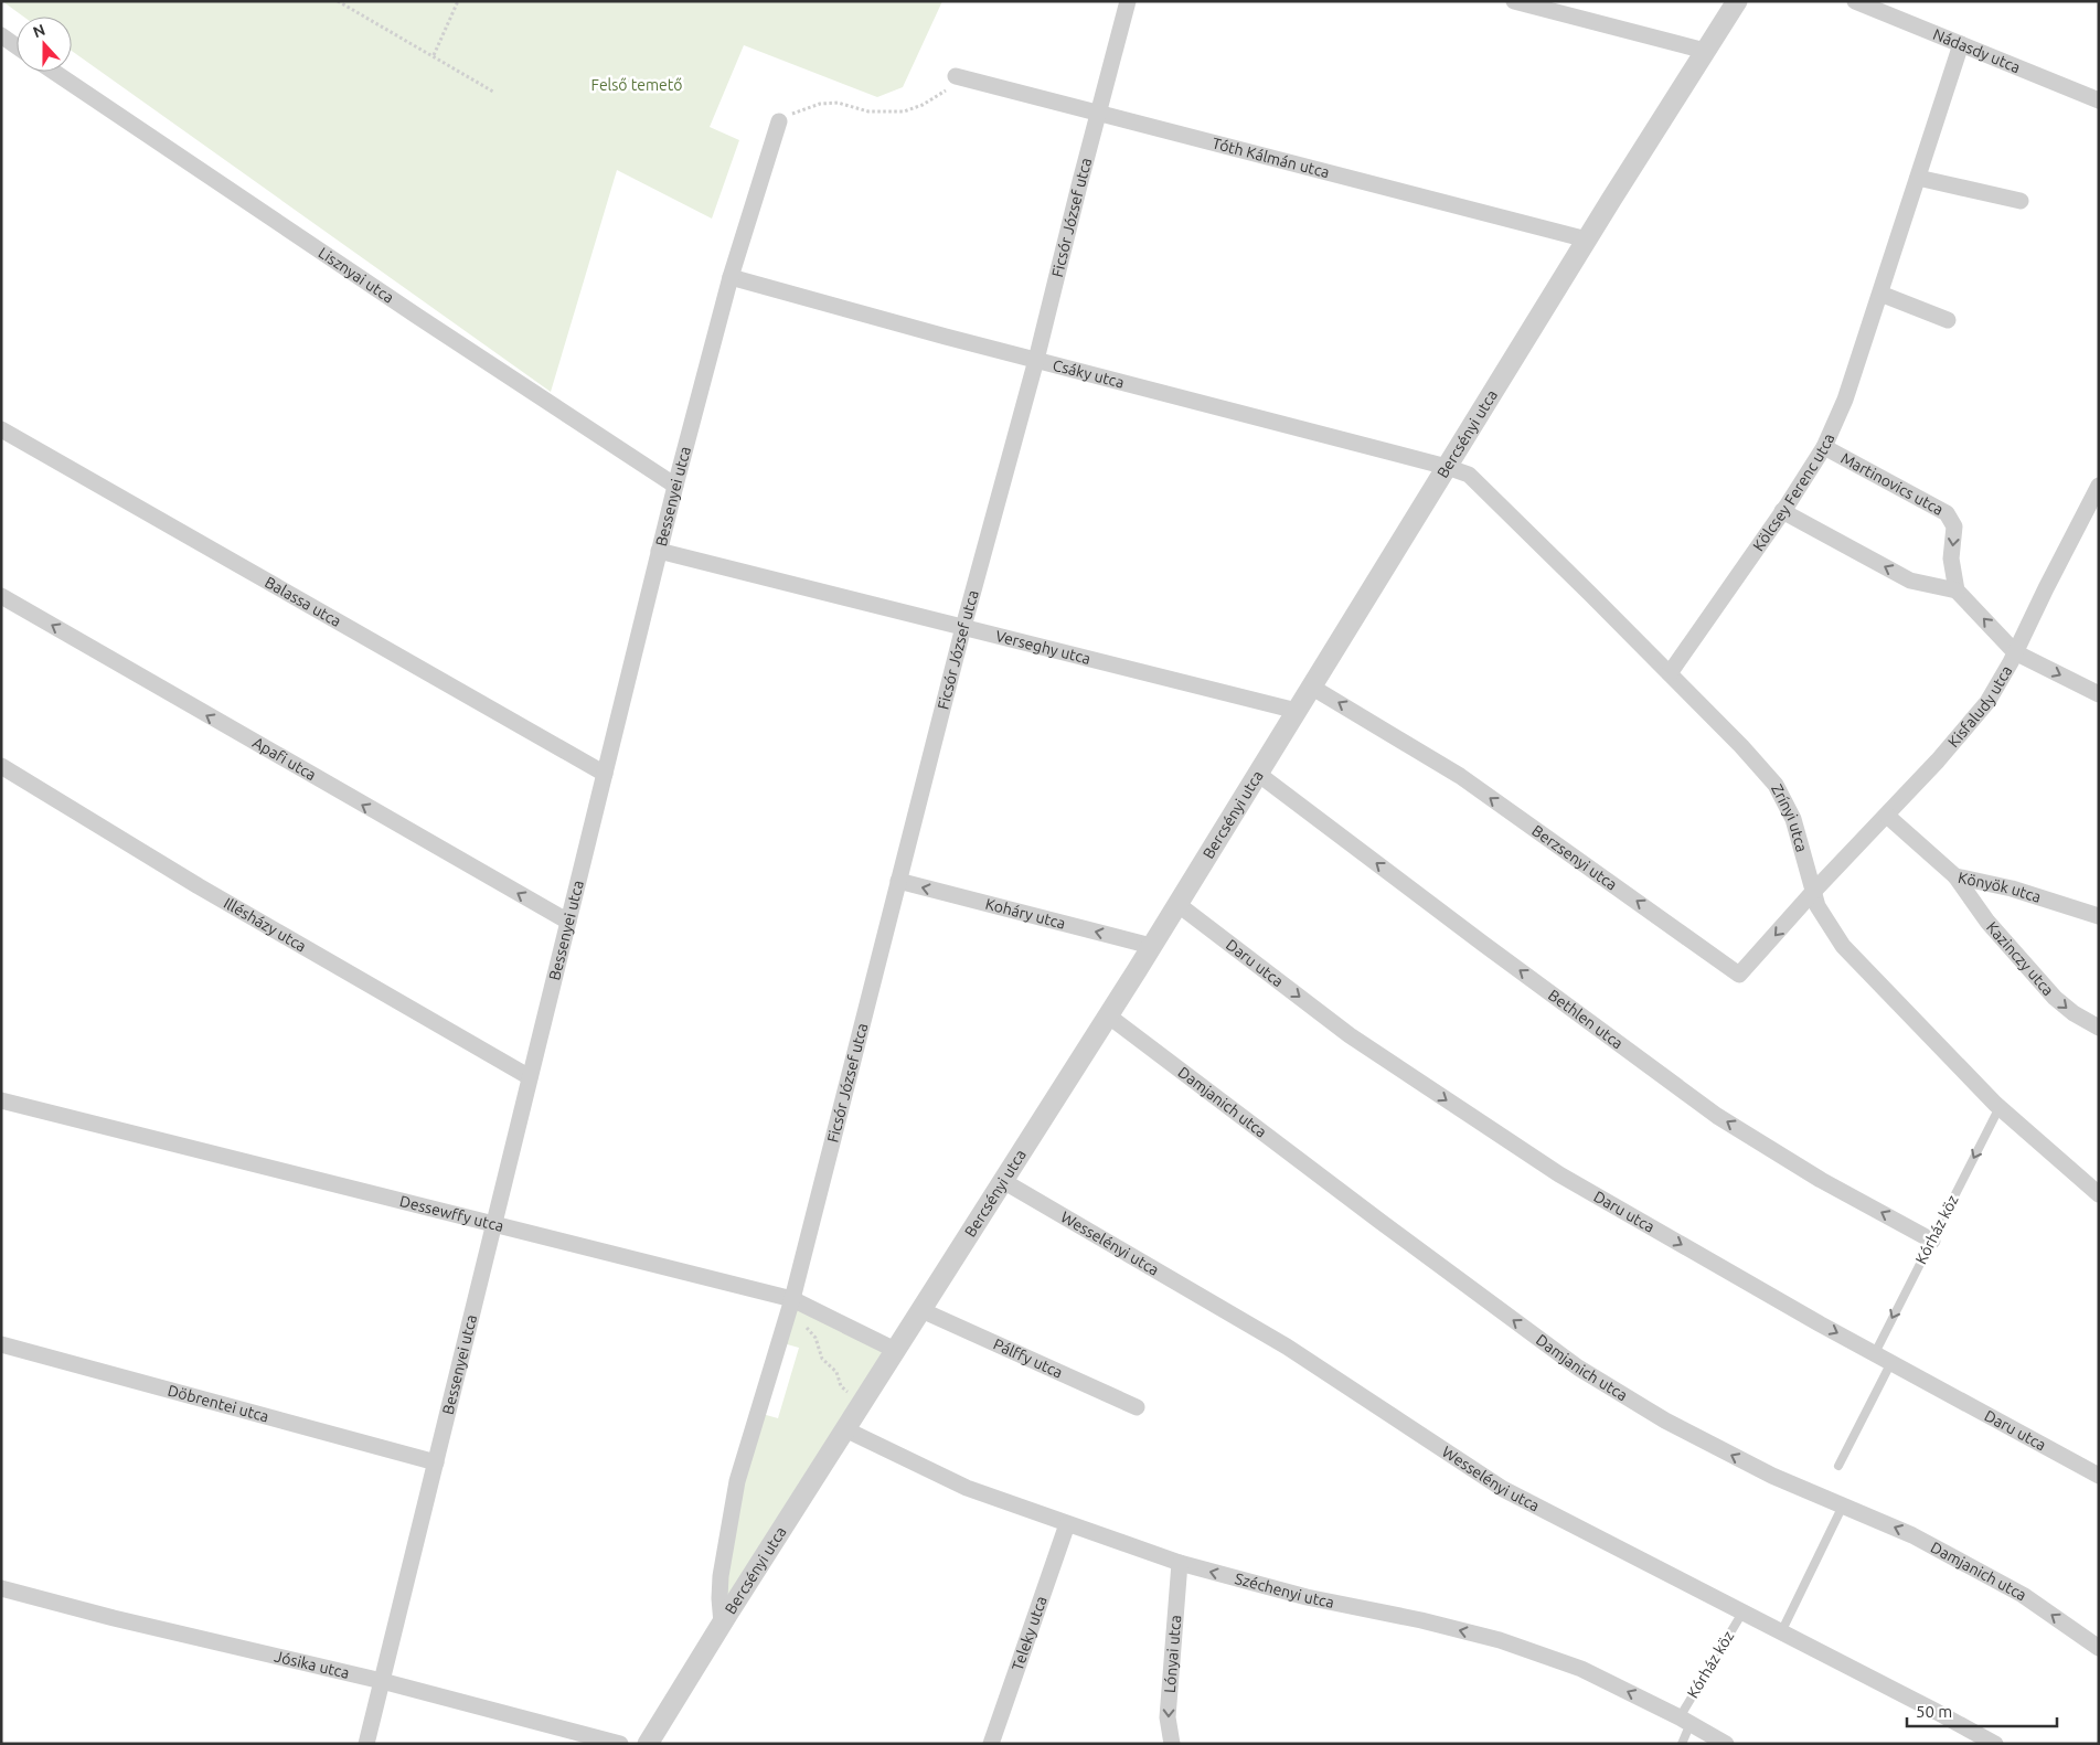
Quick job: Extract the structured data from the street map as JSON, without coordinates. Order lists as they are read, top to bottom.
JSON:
{
  "streets": {
    "street": [
      "Nádasdy utca",
      "Tóth Kálmán utca",
      "Ficsór József utca",
      "Lisznyai utca",
      "Csáky utca",
      "Bercsényi utca",
      "Martinovics utca",
      "Kölcsey Ferenc utca",
      "Bessenyei utca",
      "Balassa utca",
      "Verseghy utca",
      "Kisfaludy utca",
      "Apafi utca",
      "Zrínyi utca",
      "Berzsenyi utca",
      "Könyök utca",
      "Koháry utca",
      "Illésházy utca",
      "Kazinczy utca",
      "Daru utca",
      "Bethlen utca",
      "Damjanich utca",
      "Dessewffy utca",
      "Wesselényi utca",
      "Pálffy utca",
      "Döbrentei utca",
      "Széchenyi utca",
      "Teleky utca",
      "Lónyai utca",
      "Jósika utca"
    ],
    "lane": ["Kórház köz"]
  },
  "crossings": [
    ["Nádasdy utca", "Kölcsey Ferenc utca"],
    ["Tóth Kálmán utca", "Ficsór József utca"],
    ["Tóth Kálmán utca", "Bercsényi utca"],
    ["Ficsór József utca", "Csáky utca"],
    ["Ficsór József utca", "Bercsényi utca"],
    ["Ficsór József utca", "Verseghy utca"],
    ["Ficsór József utca", "Koháry utca"],
    ["Ficsór József utca", "Dessewffy utca"],
    ["Lisznyai utca", "Bessenyei utca"],
    ["Csáky utca", "Bercsényi utca"],
    ["Csáky utca", "Bessenyei utca"],
    ["Csáky utca", "Zrínyi utca"],
    ["Bercsényi utca", "Verseghy utca"],
    ["Bercsényi utca", "Zrínyi utca"],
    ["Bercsényi utca", "Berzsenyi utca"],
    ["Bercsényi utca", "Koháry utca"],
    ["Bercsényi utca", "Daru utca"],
    ["Bercsényi utca", "Bethlen utca"],
    ["Bercsényi utca", "Damjanich utca"],
    ["Bercsényi utca", "Dessewffy utca"],
    ["Bercsényi utca", "Wesselényi utca"],
    ["Bercsényi utca", "Pálffy utca"],
    ["Bercsényi utca", "Széchenyi utca"],
    ["Martinovics utca", "Kölcsey Ferenc utca"],
    ["Kölcsey Ferenc utca", "Zrínyi utca"],
    ["Bessenyei utca", "Balassa utca"],
    ["Bessenyei utca", "Verseghy utca"],
    ["Bessenyei utca", "Apafi utca"],
    ["Bessenyei utca", "Illésházy utca"],
    ["Bessenyei utca", "Dessewffy utca"],
    ["Bessenyei utca", "Döbrentei utca"],
    ["Bessenyei utca", "Jósika utca"],
    ["Kisfaludy utca", "Zrínyi utca"],
    ["Kisfaludy utca", "Berzsenyi utca"],
    ["Kisfaludy utca", "Könyök utca"],
    ["Zrínyi utca", "Berzsenyi utca"],
    ["Zrínyi utca", "Kórház köz"],
    ["Könyök utca", "Kazinczy utca"],
    ["Daru utca", "Kórház köz"],
    ["Bethlen utca", "Kórház köz"],
    ["Kórház köz", "Wesselényi utca"],
    ["Kórház köz", "Széchenyi utca"],
    ["Széchenyi utca", "Teleky utca"],
    ["Széchenyi utca", "Lónyai utca"]
  ],
  "one_way": [
    "Apafi utca",
    "Berzsenyi utca",
    "Koháry utca",
    "Kazinczy utca",
    "Daru utca",
    "Bethlen utca",
    "Damjanich utca",
    "Kórház köz",
    "Széchenyi utca",
    "Lónyai utca"
  ],
  "parks": ["Felső temető"],
  "scale_bar": "50 m",
  "north": "top"
}
